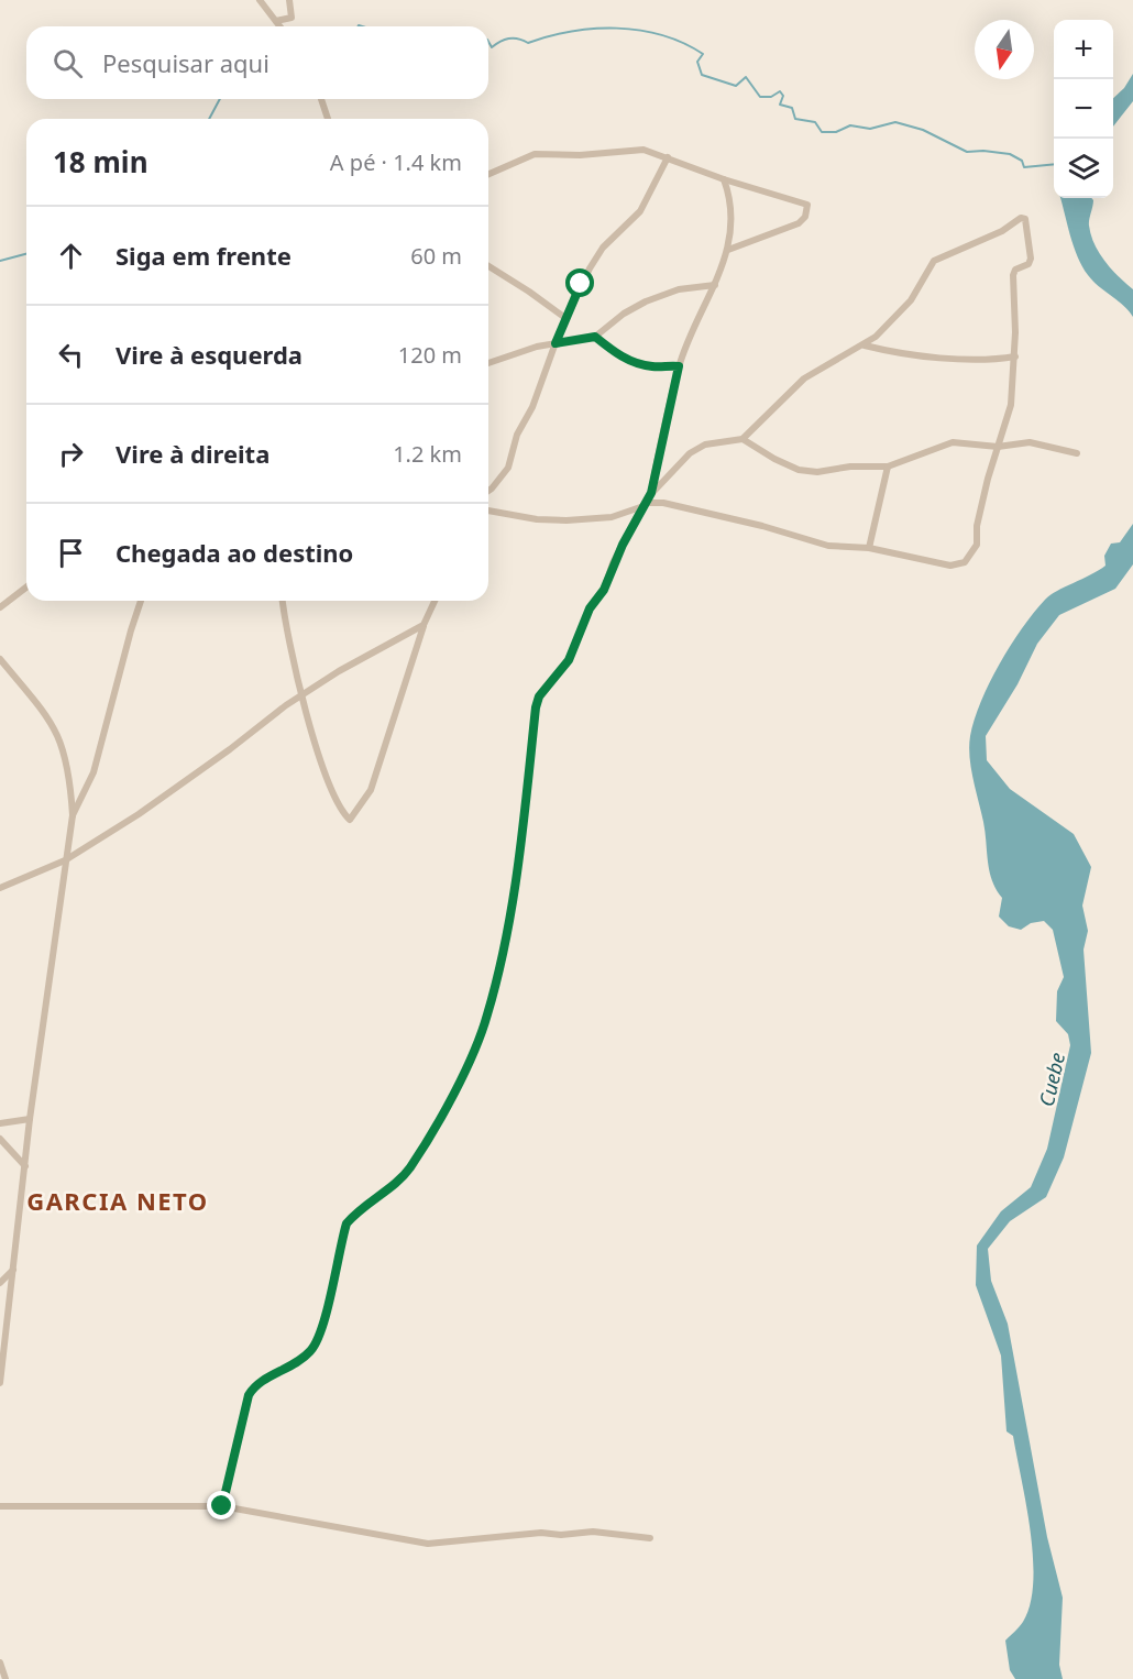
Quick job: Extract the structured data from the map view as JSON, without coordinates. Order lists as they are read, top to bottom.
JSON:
{
  "districts": ["GARCIA NETO"],
  "water": ["Cuebe"],
  "north": "bottom",
  "page": {
    "map_buttons": ["+", "−"],
    "search": "Pesquisar aqui",
    "heading": ["18 min", "A pé · 1.4 km"],
    "list": [
      ["Siga em frente", "60 m"],
      ["Vire à esquerda", "120 m"],
      ["Vire à direita", "1.2 km"],
      "Chegada ao destino"
    ]
  }
}
